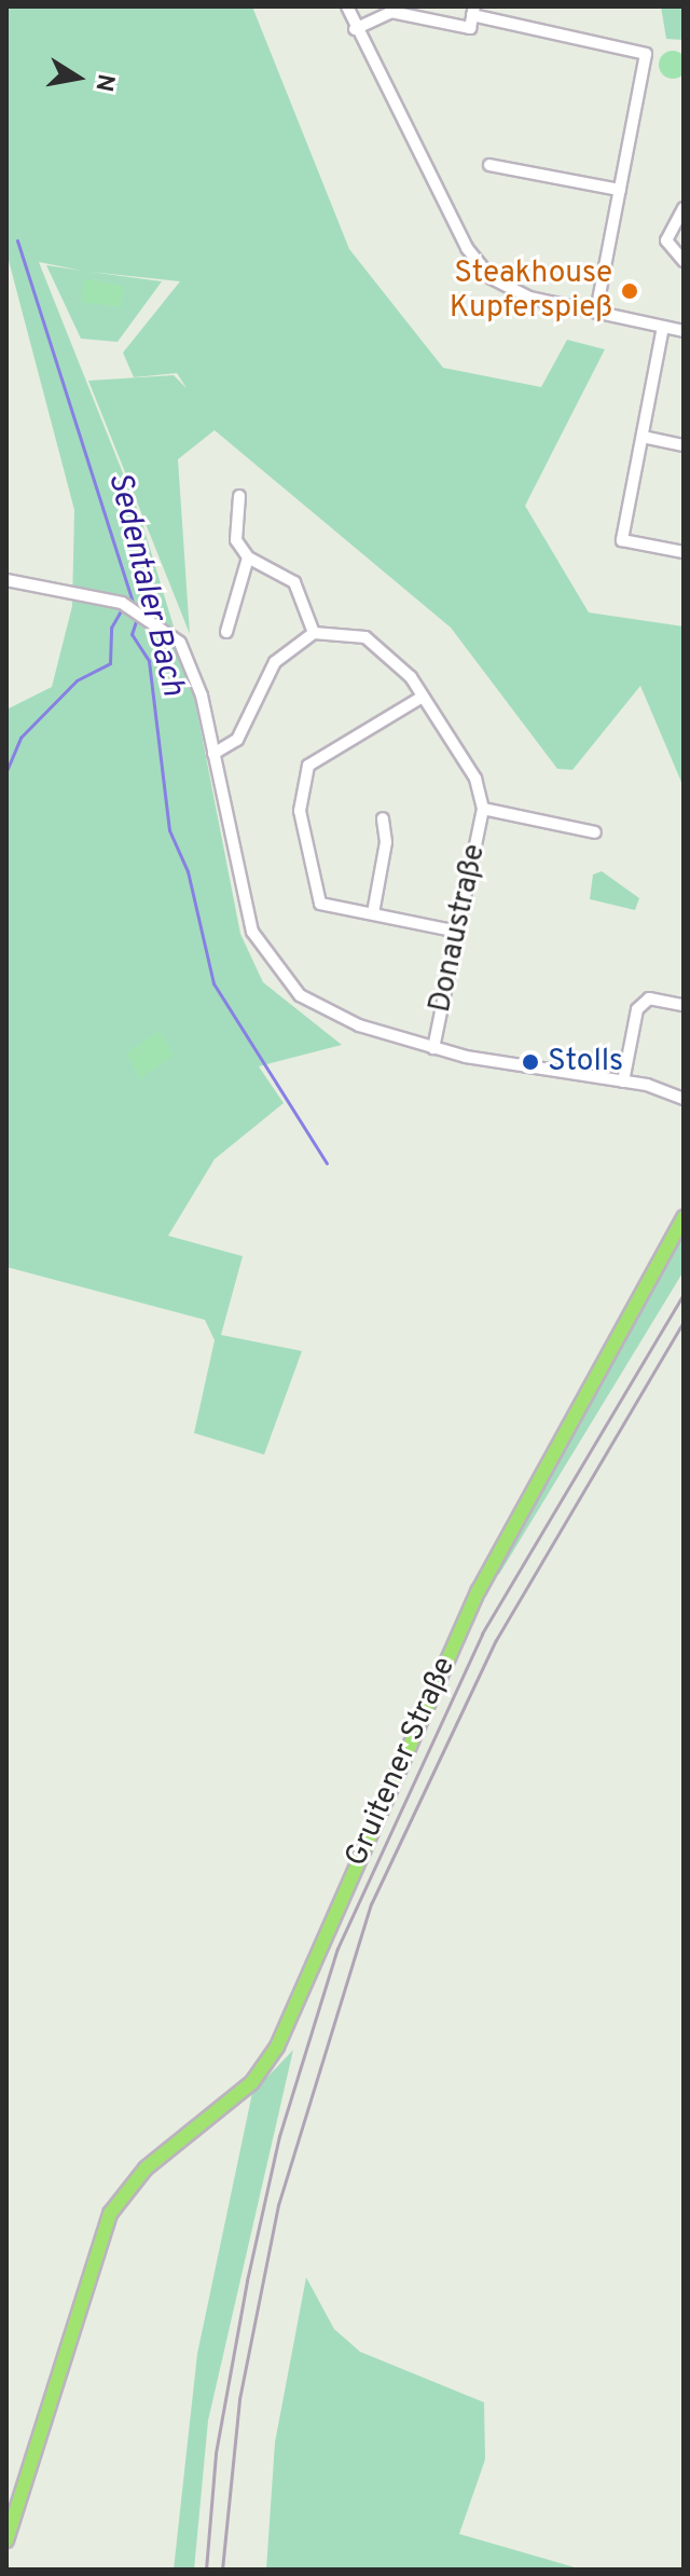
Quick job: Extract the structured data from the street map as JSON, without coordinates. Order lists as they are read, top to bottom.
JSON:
{
  "streets": {
    "main road": ["Gruitener Straße"],
    "street": ["Donaustraße"]
  },
  "water": ["Sedentaler Bach"],
  "places": ["Steakhouse Kupferspieß", "Stolls"],
  "north": "right"
}
